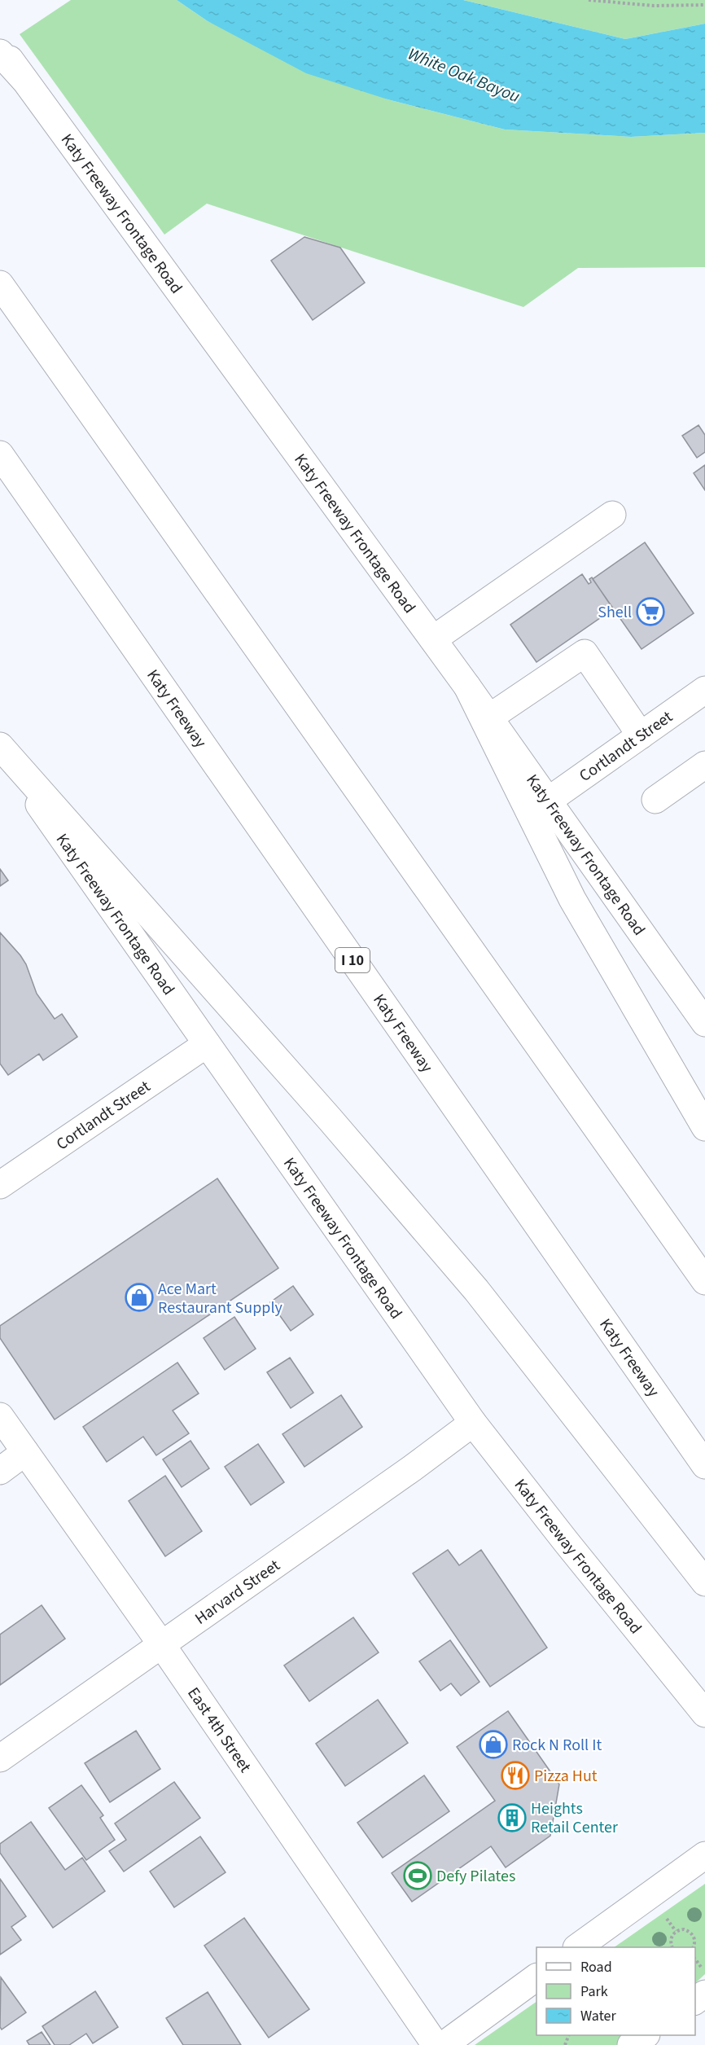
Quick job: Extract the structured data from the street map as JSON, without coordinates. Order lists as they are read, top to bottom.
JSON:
{
  "streets": {
    "main road": [
      "Katy Freeway Frontage Road",
      "Katy Freeway",
      "Cortlandt Street",
      "I 10",
      "Harvard Street",
      "East 4th Street"
    ]
  },
  "crossings": [
    ["Katy Freeway Frontage Road", "Cortlandt Street"],
    ["Katy Freeway Frontage Road", "Harvard Street"],
    ["Harvard Street", "East 4th Street"]
  ],
  "water": ["White Oak Bayou"],
  "places": {
    "supermarket": ["Shell"],
    "shop": ["Ace Mart Restaurant Supply", "Rock N Roll It"],
    "restaurant": ["Pizza Hut"],
    "building": ["Heights Retail Center"],
    "sports": ["Defy Pilates"]
  },
  "legend": ["Road", "Park", "Water"]
}
